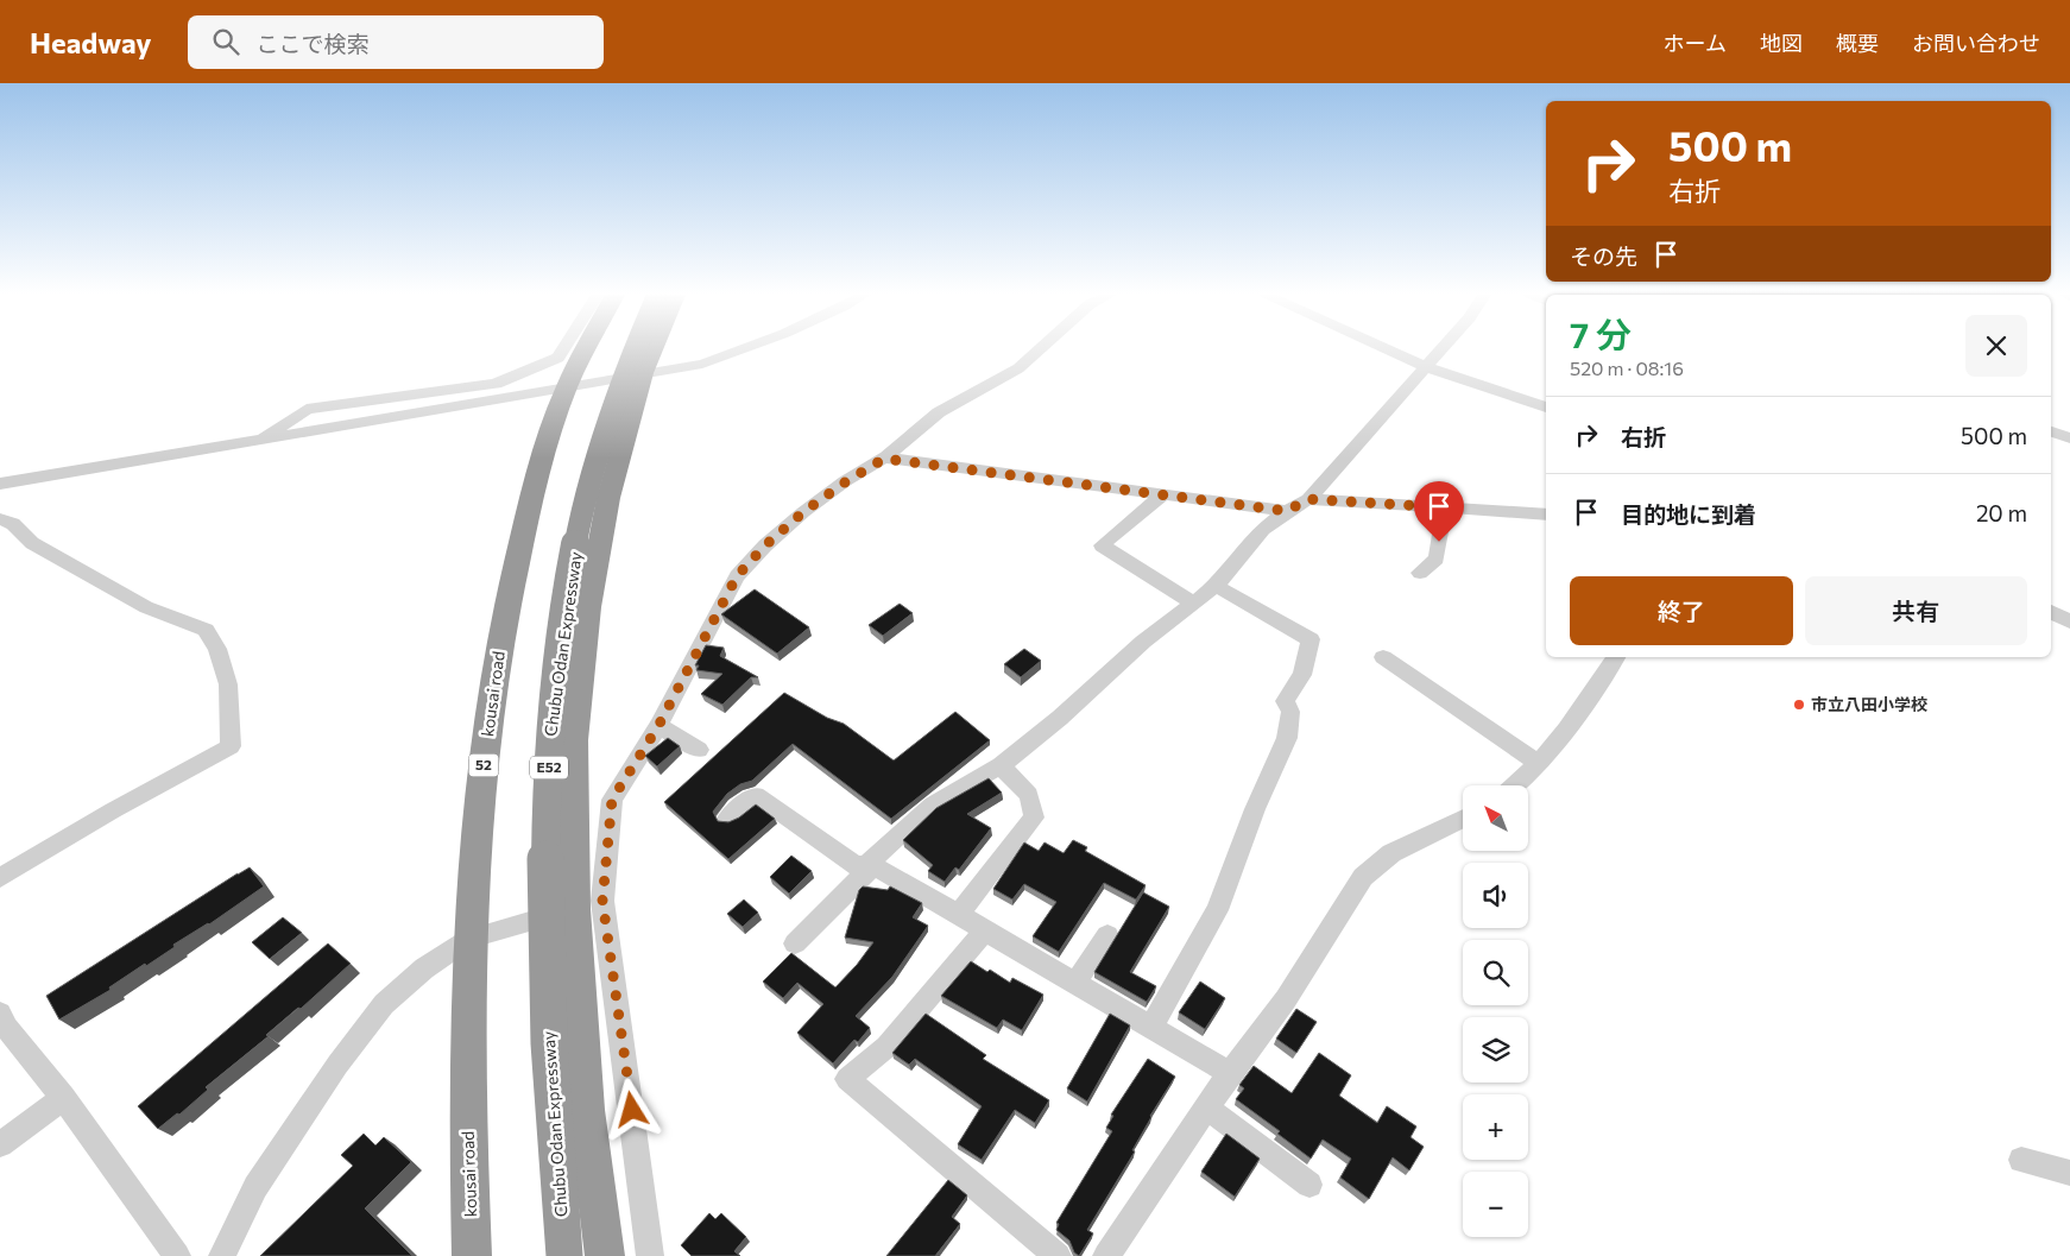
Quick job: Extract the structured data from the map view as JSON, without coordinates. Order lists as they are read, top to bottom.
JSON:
{
  "streets": {
    "highway": [
      "Chubu Odan Expressway",
      "kousai road",
      "52",
      "E52"
    ]
  },
  "places": ["市立八田小学校"],
  "north": "top left",
  "page": {
    "header": "Headway",
    "search": "ここで検索",
    "nav": [
      "ホーム",
      "地図",
      "概要",
      "お問い合わせ"
    ],
    "turn": ["500 m", "右折"],
    "then": "その先",
    "heading": ["7 分", "520 m · 08:16"],
    "list": [
      {
        "name": "右折",
        "value": "500 m"
      },
      {
        "name": "目的地に到着",
        "value": "20 m"
      }
    ],
    "buttons": ["終了", "共有"],
    "map_buttons": ["+", "−"]
  }
}
